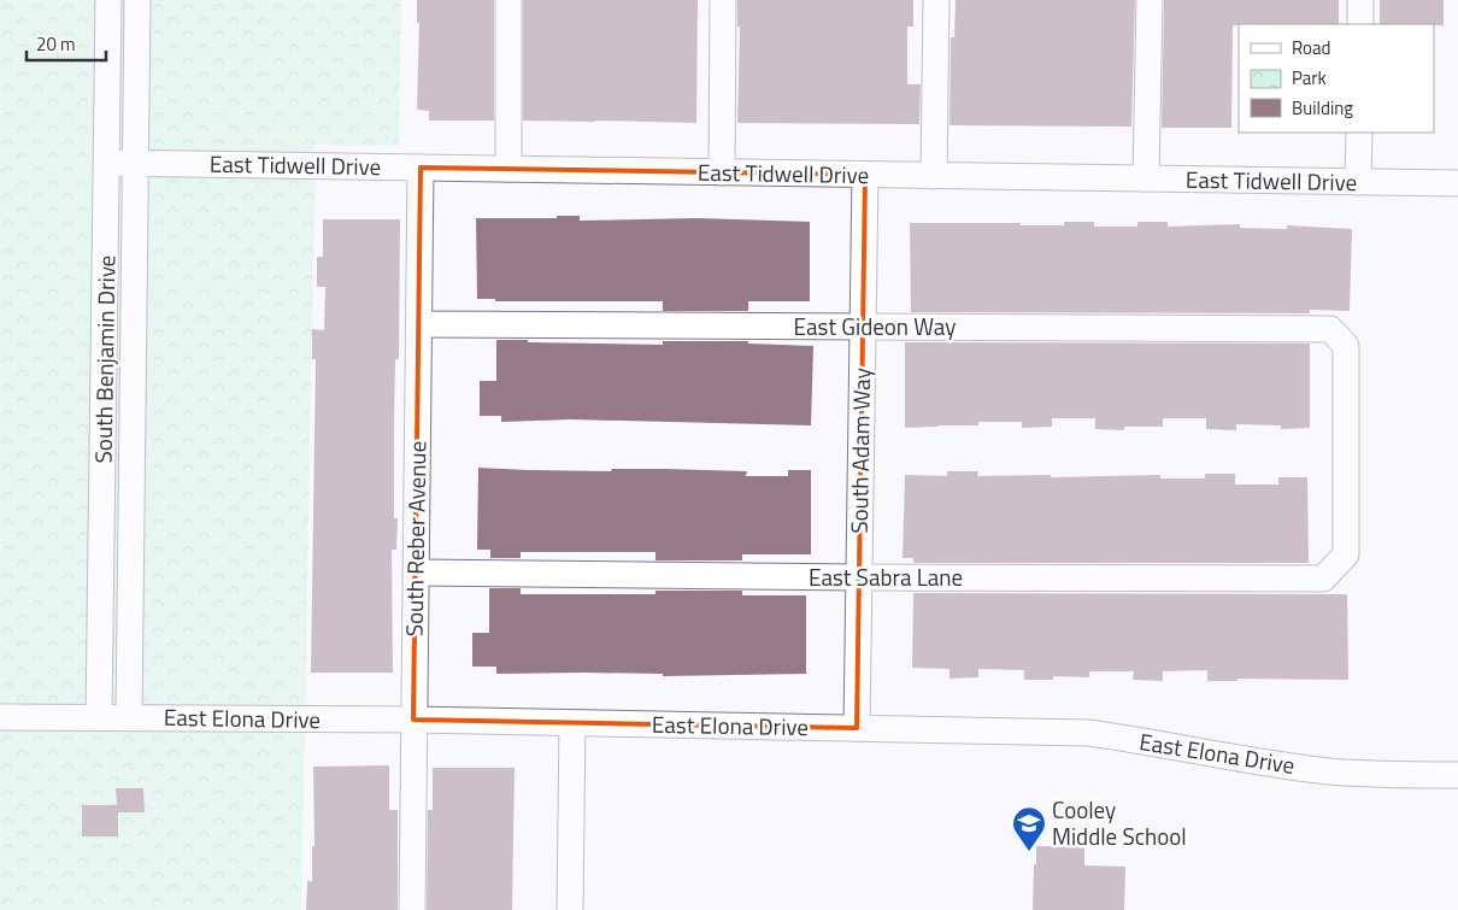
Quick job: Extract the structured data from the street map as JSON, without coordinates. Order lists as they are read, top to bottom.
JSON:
{
  "streets": {
    "street": [
      "East Tidwell Drive",
      "East Gideon Way",
      "South Benjamin Drive",
      "South Adam Way",
      "South Reber Avenue",
      "East Sabra Lane",
      "East Elona Drive"
    ]
  },
  "crossings": [
    ["East Tidwell Drive", "South Benjamin Drive"],
    ["East Tidwell Drive", "South Adam Way"],
    ["East Tidwell Drive", "South Reber Avenue"],
    ["East Gideon Way", "South Adam Way"],
    ["East Gideon Way", "South Reber Avenue"],
    ["East Gideon Way", "East Sabra Lane"],
    ["South Benjamin Drive", "East Elona Drive"],
    ["South Adam Way", "East Sabra Lane"],
    ["South Adam Way", "East Elona Drive"],
    ["South Reber Avenue", "East Sabra Lane"],
    ["South Reber Avenue", "East Elona Drive"]
  ],
  "places": {
    "school or university": ["Cooley Middle School"]
  },
  "legend": ["Road", "Park", "Building"],
  "scale_bar": "20 m"
}
